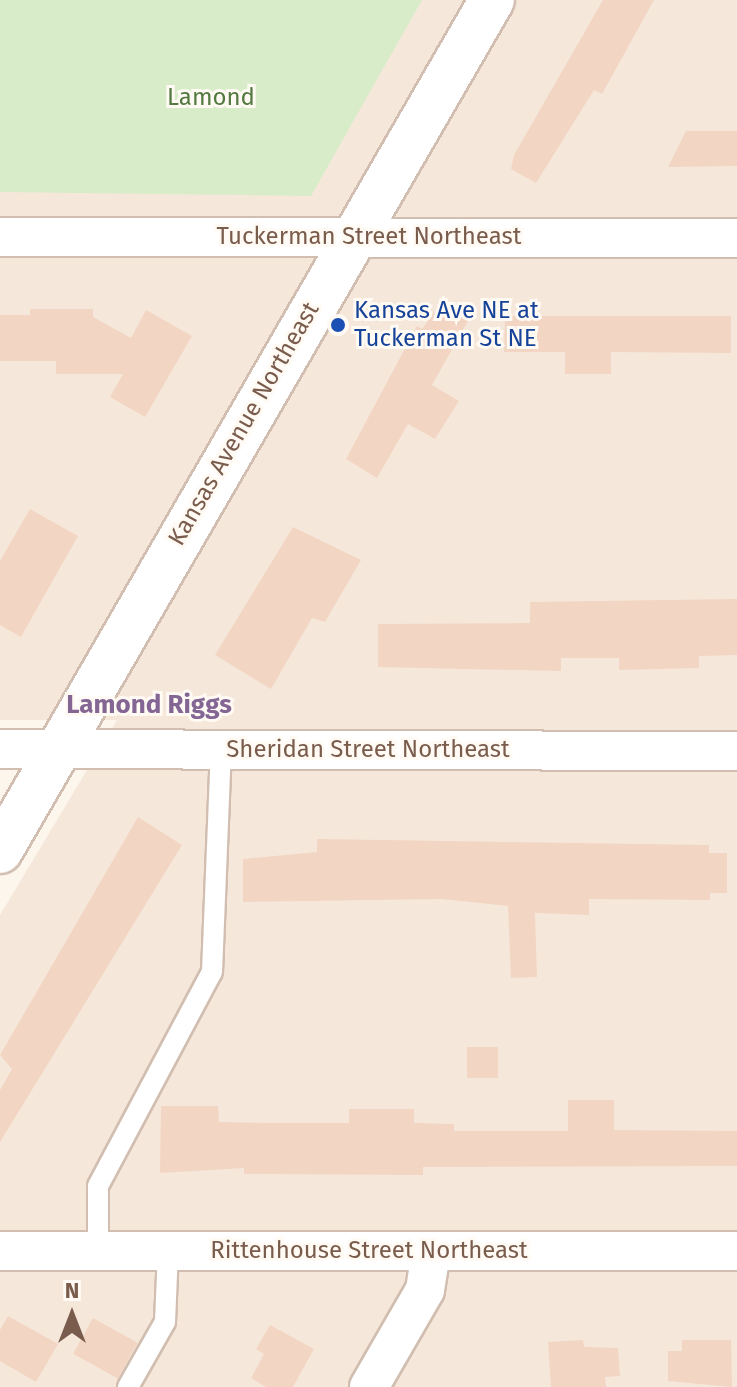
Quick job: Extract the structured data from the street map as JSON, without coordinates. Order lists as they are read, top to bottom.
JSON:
{
  "streets": {
    "street": [
      "Tuckerman Street Northeast",
      "Kansas Avenue Northeast",
      "Sheridan Street Northeast",
      "Rittenhouse Street Northeast"
    ]
  },
  "crossings": [
    ["Tuckerman Street Northeast", "Kansas Avenue Northeast"],
    ["Kansas Avenue Northeast", "Sheridan Street Northeast"]
  ],
  "districts": ["Lamond Riggs"],
  "parks": ["Lamond"],
  "places": ["Kansas Ave NE at Tuckerman St NE"],
  "north": "top"
}
